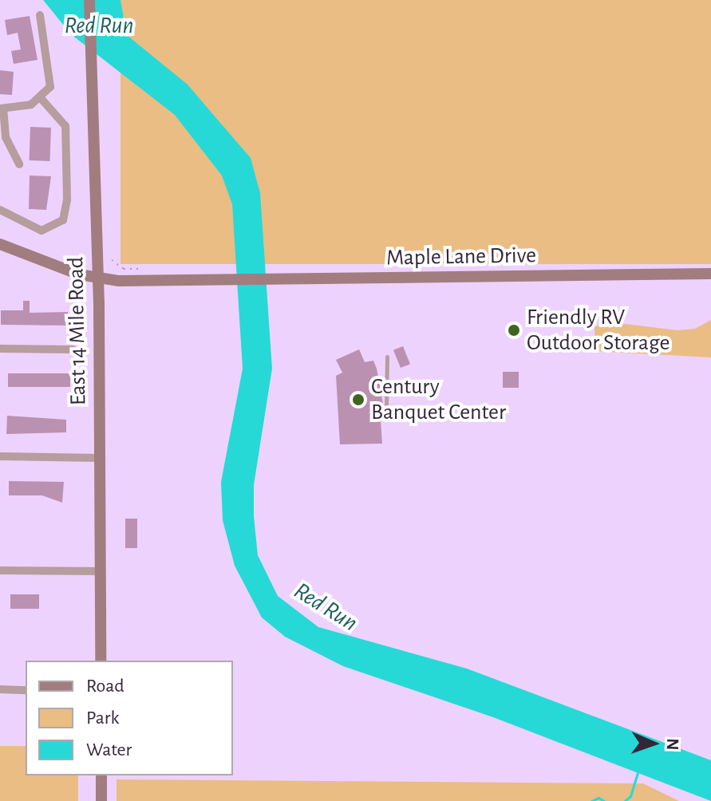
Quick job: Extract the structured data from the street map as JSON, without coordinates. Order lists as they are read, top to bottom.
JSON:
{
  "streets": {
    "main road": ["Maple Lane Drive", "East 14 Mile Road"]
  },
  "crossings": [
    ["Maple Lane Drive", "East 14 Mile Road"]
  ],
  "water": ["Red Run"],
  "places": ["Friendly RV Outdoor Storage", "Century Banquet Center"],
  "legend": ["Road", "Park", "Water"],
  "north": "right"
}
